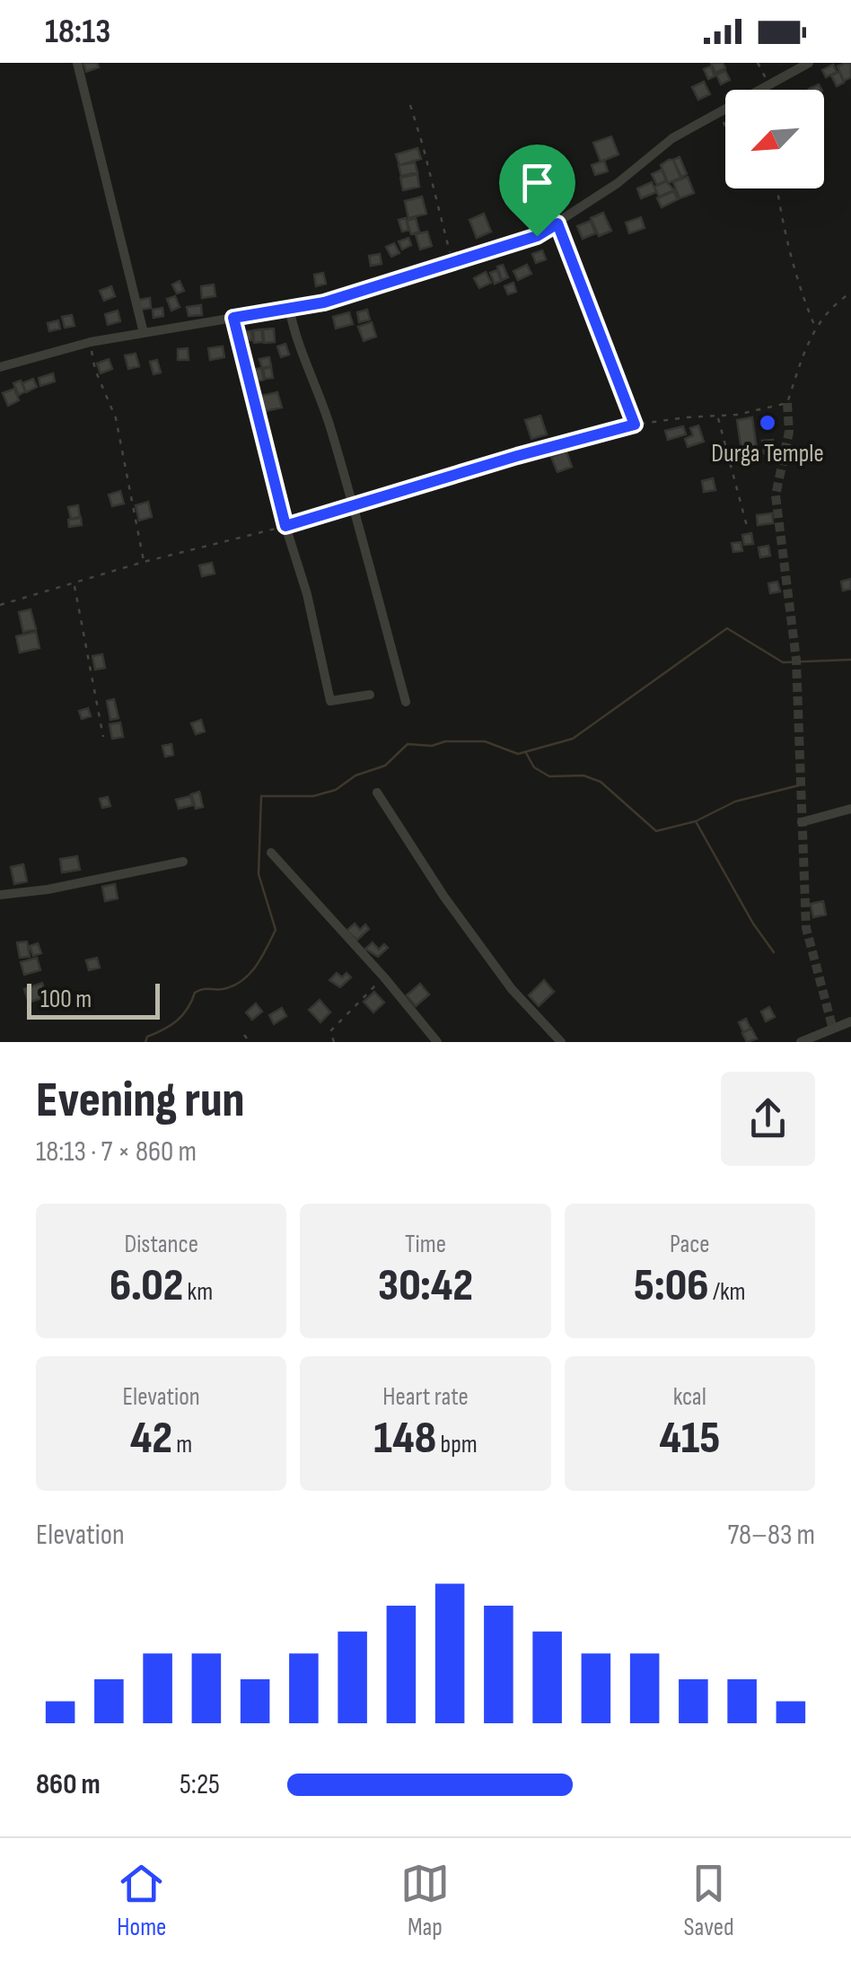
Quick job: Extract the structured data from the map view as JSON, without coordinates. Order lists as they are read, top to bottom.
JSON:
{
  "places": ["Durga Temple"],
  "scale_bar": "100 m",
  "north": "bottom left",
  "page": {
    "status": "18:13",
    "scale": "100 m",
    "heading": ["Evening run", "18:13 · 7 × 860 m"],
    "stats": [
      ["Distance", "6.02 km"],
      ["Time", "30:42"],
      ["Pace", "5:06 /km"],
      ["Elevation", "42 m"],
      ["Heart rate", "148 bpm"],
      ["kcal", "415"]
    ],
    "chart": ["Elevation", "78–83 m"],
    "list": [
      {
        "name": "860 m",
        "note": "5:25"
      }
    ],
    "tabs": ["Home", "Map", "Saved"]
  }
}
